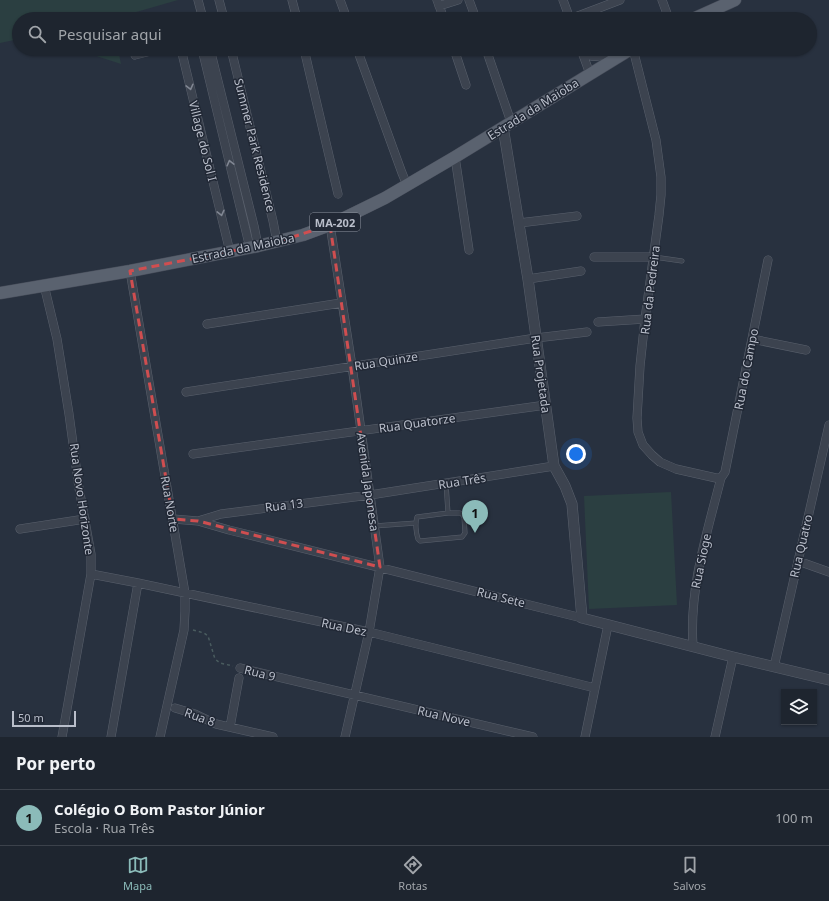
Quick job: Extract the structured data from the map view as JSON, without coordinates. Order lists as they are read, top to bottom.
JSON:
{
  "streets": {
    "main road": ["Estrada da Maioba", "MA-202"],
    "street": [
      "Village do Sol I",
      "Summer Park Residence",
      "Rua da Pedreira",
      "Rua Quinze",
      "Rua do Campo",
      "Rua Projetada",
      "Rua Quatorze",
      "Rua Três",
      "Avenida Japonesa",
      "Rua Novo Horizonte",
      "Rua Norte",
      "Rua 13",
      "Rua Quatro",
      "Rua Sioge",
      "Rua Sete",
      "Rua Dez",
      "Rua 9",
      "Rua Nove",
      "Rua 8"
    ]
  },
  "crossings": [
    ["Estrada da Maioba", "Village do Sol I"],
    ["Estrada da Maioba", "Summer Park Residence"],
    ["Estrada da Maioba", "Rua Projetada"],
    ["Estrada da Maioba", "Avenida Japonesa"],
    ["Estrada da Maioba", "Rua Novo Horizonte"],
    ["Estrada da Maioba", "Rua Norte"],
    ["Rua da Pedreira", "Rua do Campo"],
    ["Rua da Pedreira", "Rua Sioge"],
    ["Rua Quinze", "Rua Projetada"],
    ["Rua Quinze", "Avenida Japonesa"],
    ["Rua do Campo", "Rua Sioge"],
    ["Rua Projetada", "Rua Quatorze"],
    ["Rua Projetada", "Rua Três"],
    ["Rua Projetada", "Rua Sete"],
    ["Rua Quatorze", "Avenida Japonesa"],
    ["Rua Três", "Avenida Japonesa"],
    ["Rua Três", "Rua 13"],
    ["Avenida Japonesa", "Rua 13"],
    ["Avenida Japonesa", "Rua Sete"],
    ["Avenida Japonesa", "Rua Dez"],
    ["Avenida Japonesa", "Rua 9"],
    ["Avenida Japonesa", "Rua Nove"],
    ["Rua Novo Horizonte", "Rua Dez"],
    ["Rua Norte", "Rua Sete"],
    ["Rua Norte", "Rua Dez"],
    ["Rua Norte", "Rua 9"],
    ["Rua 13", "Rua Sete"],
    ["Rua Quatro", "Rua Sete"],
    ["Rua Sioge", "Rua Sete"],
    ["Rua 9", "Rua Nove"]
  ],
  "scale_bar": "50 m",
  "page": {
    "search": "Pesquisar aqui",
    "pins": "1",
    "scale": "50 m",
    "heading": "Por perto",
    "list": [
      {
        "mark": "1",
        "name": "Colégio O Bom Pastor Júnior",
        "note": "Escola · Rua Três",
        "value": "100 m"
      }
    ],
    "nav": ["Mapa", "Rotas", "Salvos"]
  }
}
